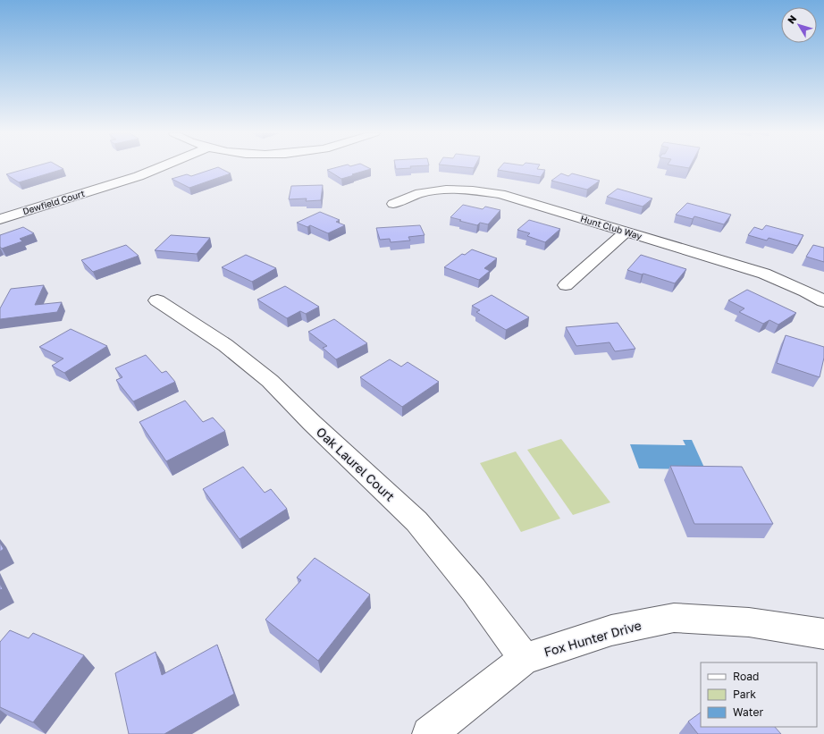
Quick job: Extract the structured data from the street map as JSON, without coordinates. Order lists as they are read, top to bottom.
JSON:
{
  "streets": {
    "street": [
      "Dewfield Court",
      "Hunt Club Way",
      "Oak Laurel Court",
      "Fox Hunter Drive"
    ]
  },
  "crossings": [
    ["Oak Laurel Court", "Fox Hunter Drive"]
  ],
  "legend": ["Road", "Park", "Water"],
  "north": "top left"
}
